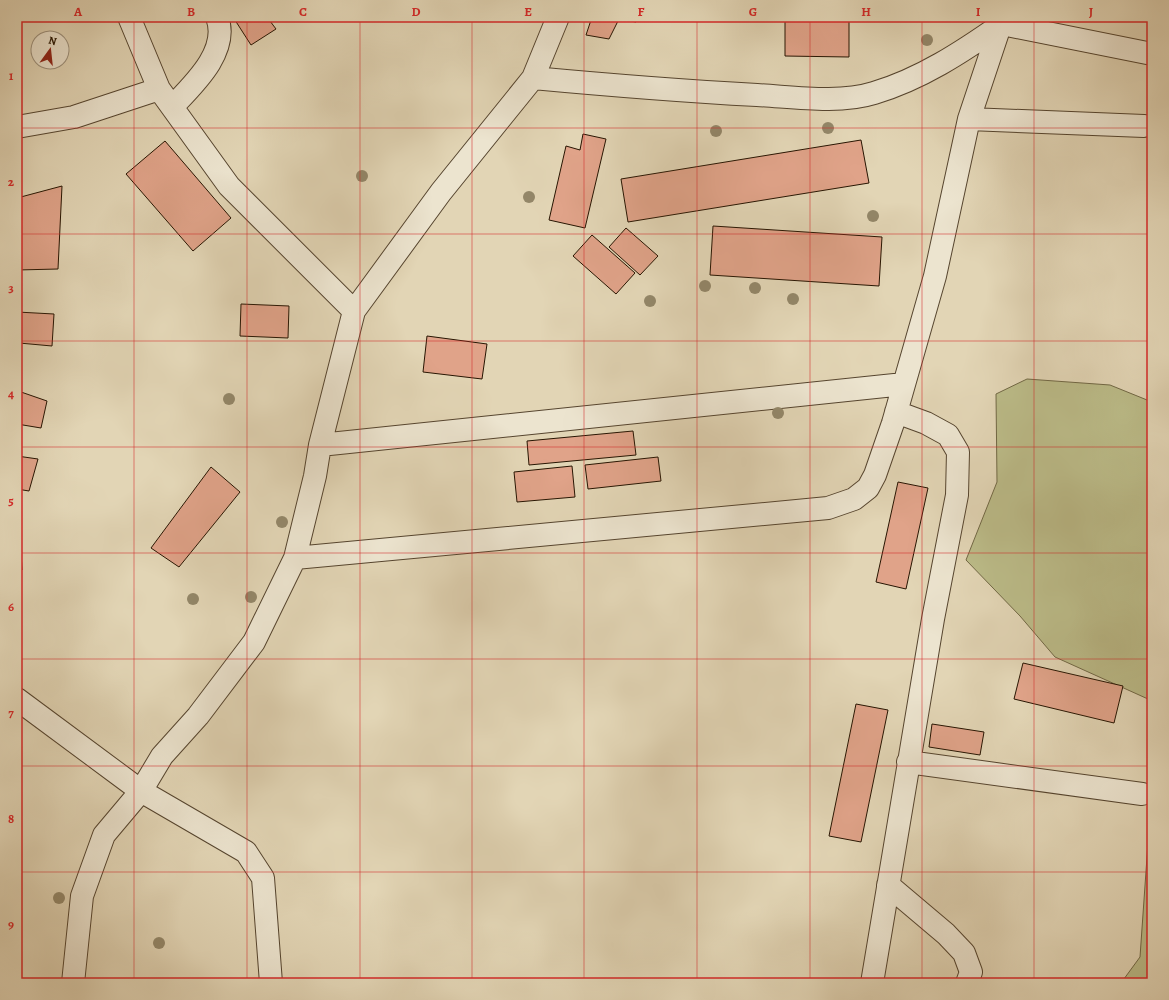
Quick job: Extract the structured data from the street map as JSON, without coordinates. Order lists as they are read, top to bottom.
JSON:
{
  "north": "top",
  "grid": {
    "columns": [
      "A",
      "B",
      "C",
      "D",
      "E",
      "F",
      "G",
      "H",
      "I",
      "J"
    ],
    "rows": [
      "1",
      "2",
      "3",
      "4",
      "5",
      "6",
      "7",
      "8",
      "9"
    ]
  }
}
